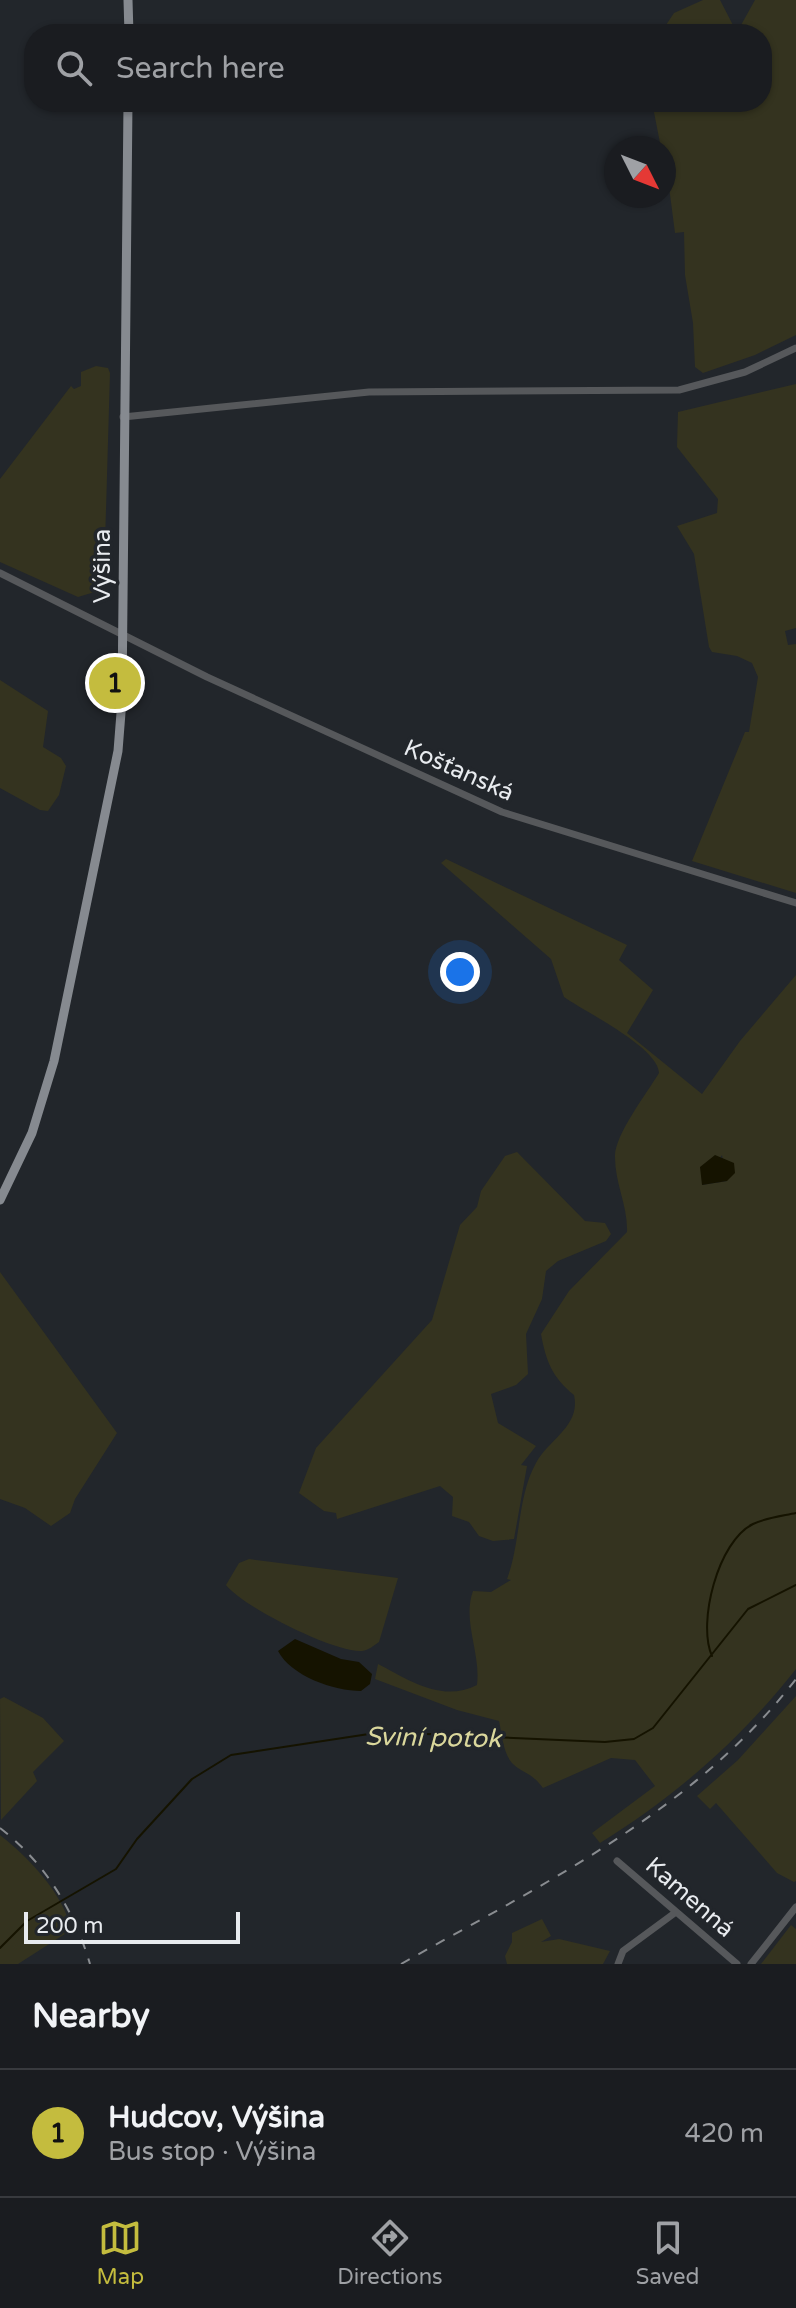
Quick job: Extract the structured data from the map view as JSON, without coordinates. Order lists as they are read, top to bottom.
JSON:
{
  "streets": {
    "main road": ["Výšina"],
    "street": ["Košťanská", "Kamenná"]
  },
  "crossings": [
    ["Výšina", "Košťanská"]
  ],
  "water": ["Sviní potok"],
  "scale_bar": "200 m",
  "north": "bottom right",
  "page": {
    "search": "Search here",
    "pins": "1",
    "scale": "200 m",
    "heading": "Nearby",
    "list": [
      {
        "mark": "1",
        "name": "Hudcov, Výšina",
        "note": "Bus stop · Výšina",
        "value": "420 m"
      }
    ],
    "nav": ["Map", "Directions", "Saved"]
  }
}
